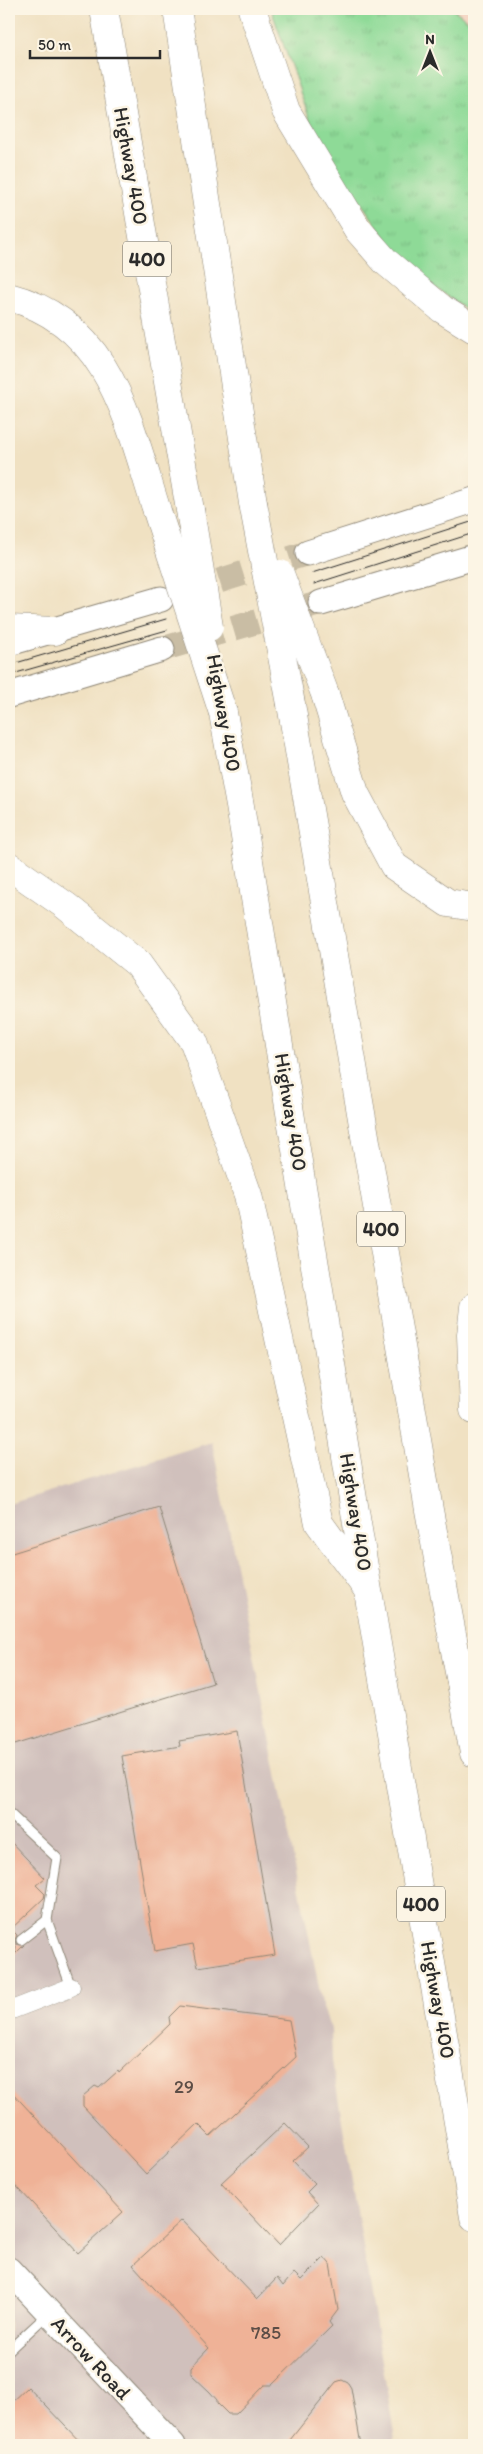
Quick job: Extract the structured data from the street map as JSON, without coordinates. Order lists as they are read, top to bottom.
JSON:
{
  "streets": {
    "highway": ["Highway 400", "400"],
    "main road": ["Arrow Road"]
  },
  "house_numbers": ["29", "785"],
  "scale_bar": "50 m",
  "north": "top"
}
